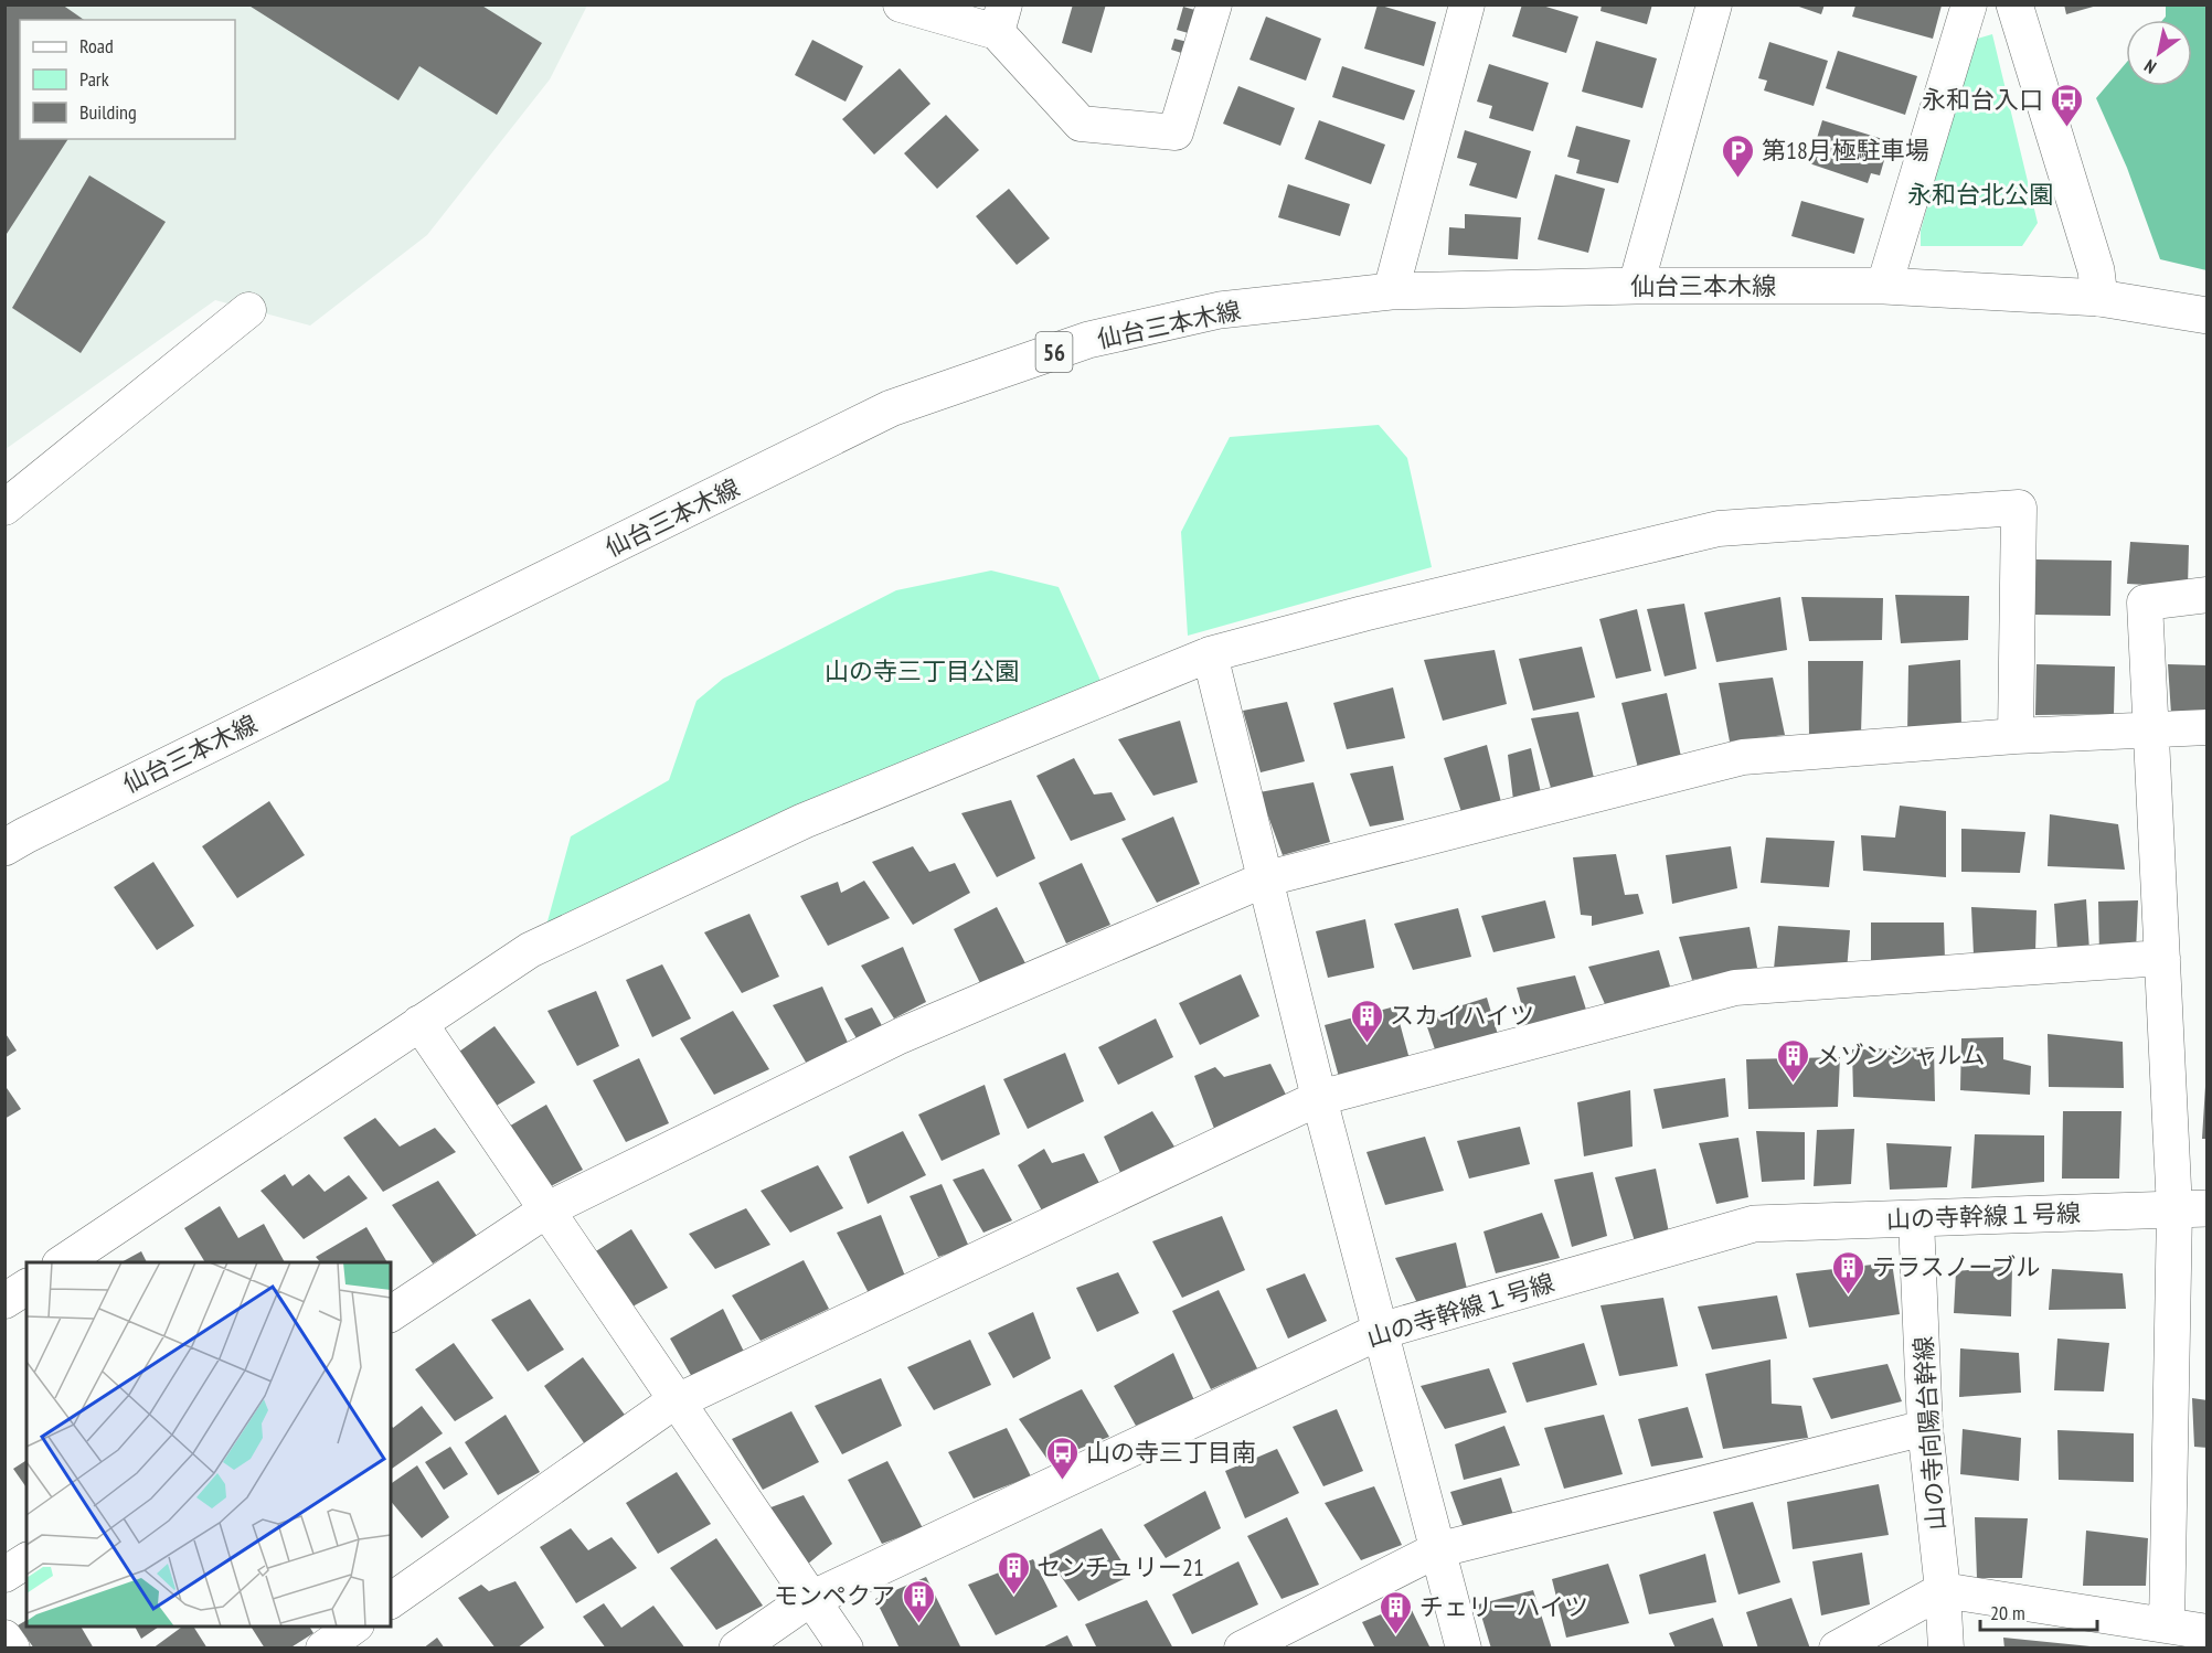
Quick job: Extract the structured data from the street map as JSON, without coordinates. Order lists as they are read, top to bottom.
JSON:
{
  "streets": {
    "main road": ["仙台三本木線", "56", "山の寺幹線１号線"],
    "street": ["山の寺向陽台幹線"]
  },
  "crossings": [
    ["山の寺幹線１号線", "山の寺向陽台幹線"]
  ],
  "parks": ["永和台北公園", "山の寺三丁目公園"],
  "places": {
    "bus stop": ["永和台入口", "山の寺三丁目南"],
    "parking": ["第18月極駐車場"],
    "building": [
      "スカイハイツ",
      "メゾンシャルム",
      "テラスノーブル",
      "センチュリー21",
      "モンペクア",
      "チェリーハイツ"
    ]
  },
  "legend": ["Road", "Park", "Building"],
  "scale_bar": "20 m",
  "north": "bottom left"
}
